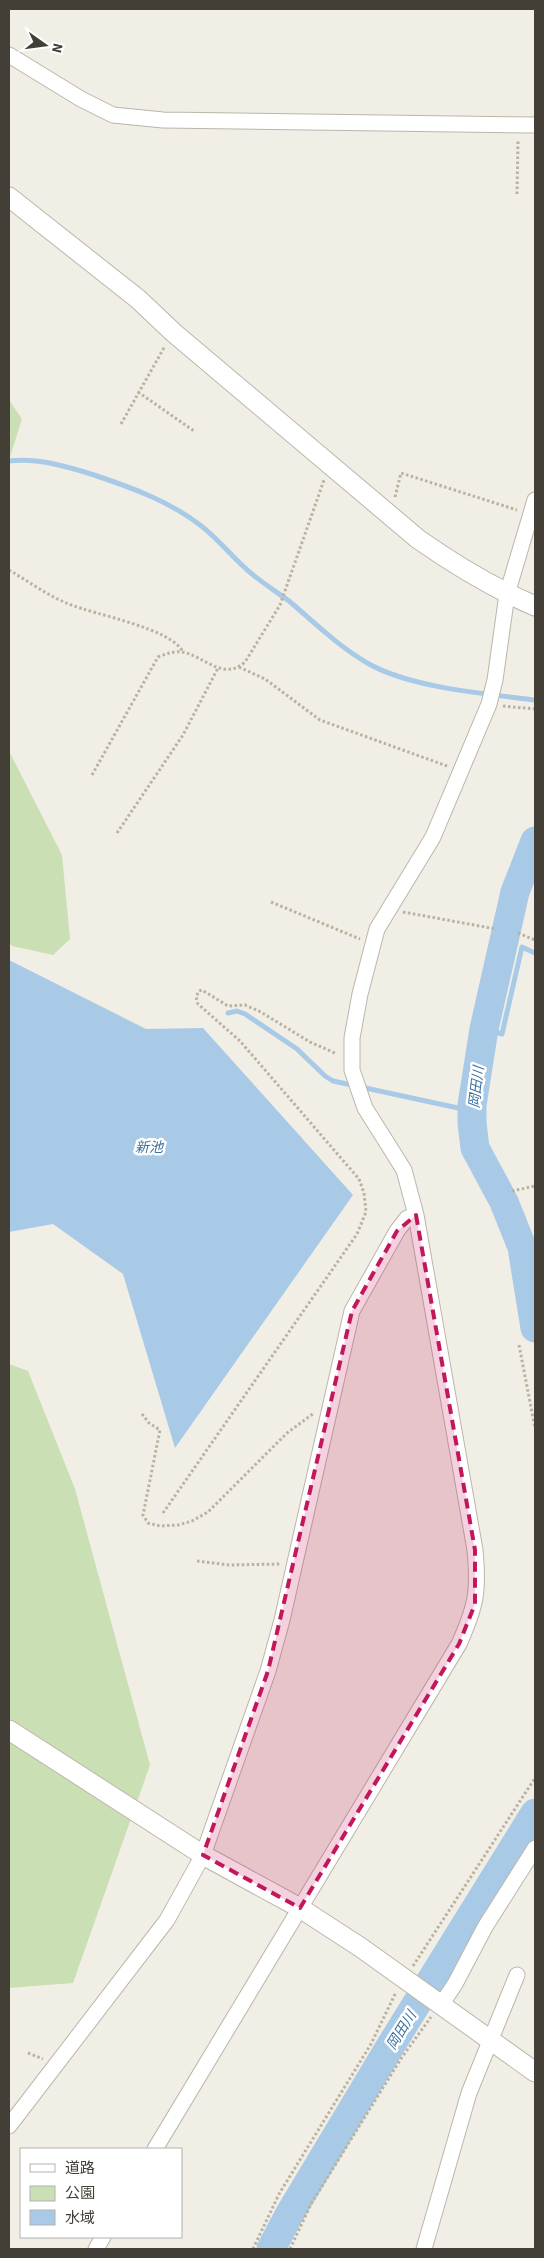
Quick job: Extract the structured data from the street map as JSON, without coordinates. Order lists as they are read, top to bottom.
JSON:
{
  "water": ["岡田川", "新池"],
  "legend": ["道路", "公園", "水域"],
  "north": "right"
}
